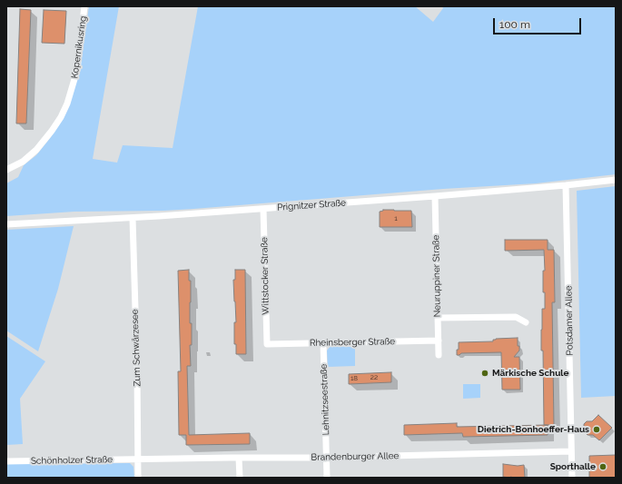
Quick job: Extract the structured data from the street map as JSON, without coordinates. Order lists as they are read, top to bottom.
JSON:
{
  "streets": {
    "street": [
      "Kopernikusring",
      "Prignitzer Straße",
      "Wittstocker Straße",
      "Neuruppiner Straße",
      "Potsdamer Allee",
      "Rheinsberger Straße",
      "Zum Schwärzesee",
      "Lehnitzseestraße",
      "Brandenburger Allee",
      "Schönholzer Straße"
    ]
  },
  "crossings": [
    ["Prignitzer Straße", "Wittstocker Straße"],
    ["Prignitzer Straße", "Neuruppiner Straße"],
    ["Prignitzer Straße", "Potsdamer Allee"],
    ["Prignitzer Straße", "Zum Schwärzesee"],
    ["Wittstocker Straße", "Rheinsberger Straße"],
    ["Neuruppiner Straße", "Rheinsberger Straße"],
    ["Potsdamer Allee", "Brandenburger Allee"],
    ["Rheinsberger Straße", "Lehnitzseestraße"],
    ["Zum Schwärzesee", "Brandenburger Allee"],
    ["Zum Schwärzesee", "Schönholzer Straße"],
    ["Lehnitzseestraße", "Brandenburger Allee"],
    ["Brandenburger Allee", "Schönholzer Straße"]
  ],
  "places": ["Märkische Schule", "Dietrich-Bonhoeffer-Haus", "Sporthalle"],
  "house_numbers": ["1", "22", "18"],
  "scale_bar": "100 m"
}
